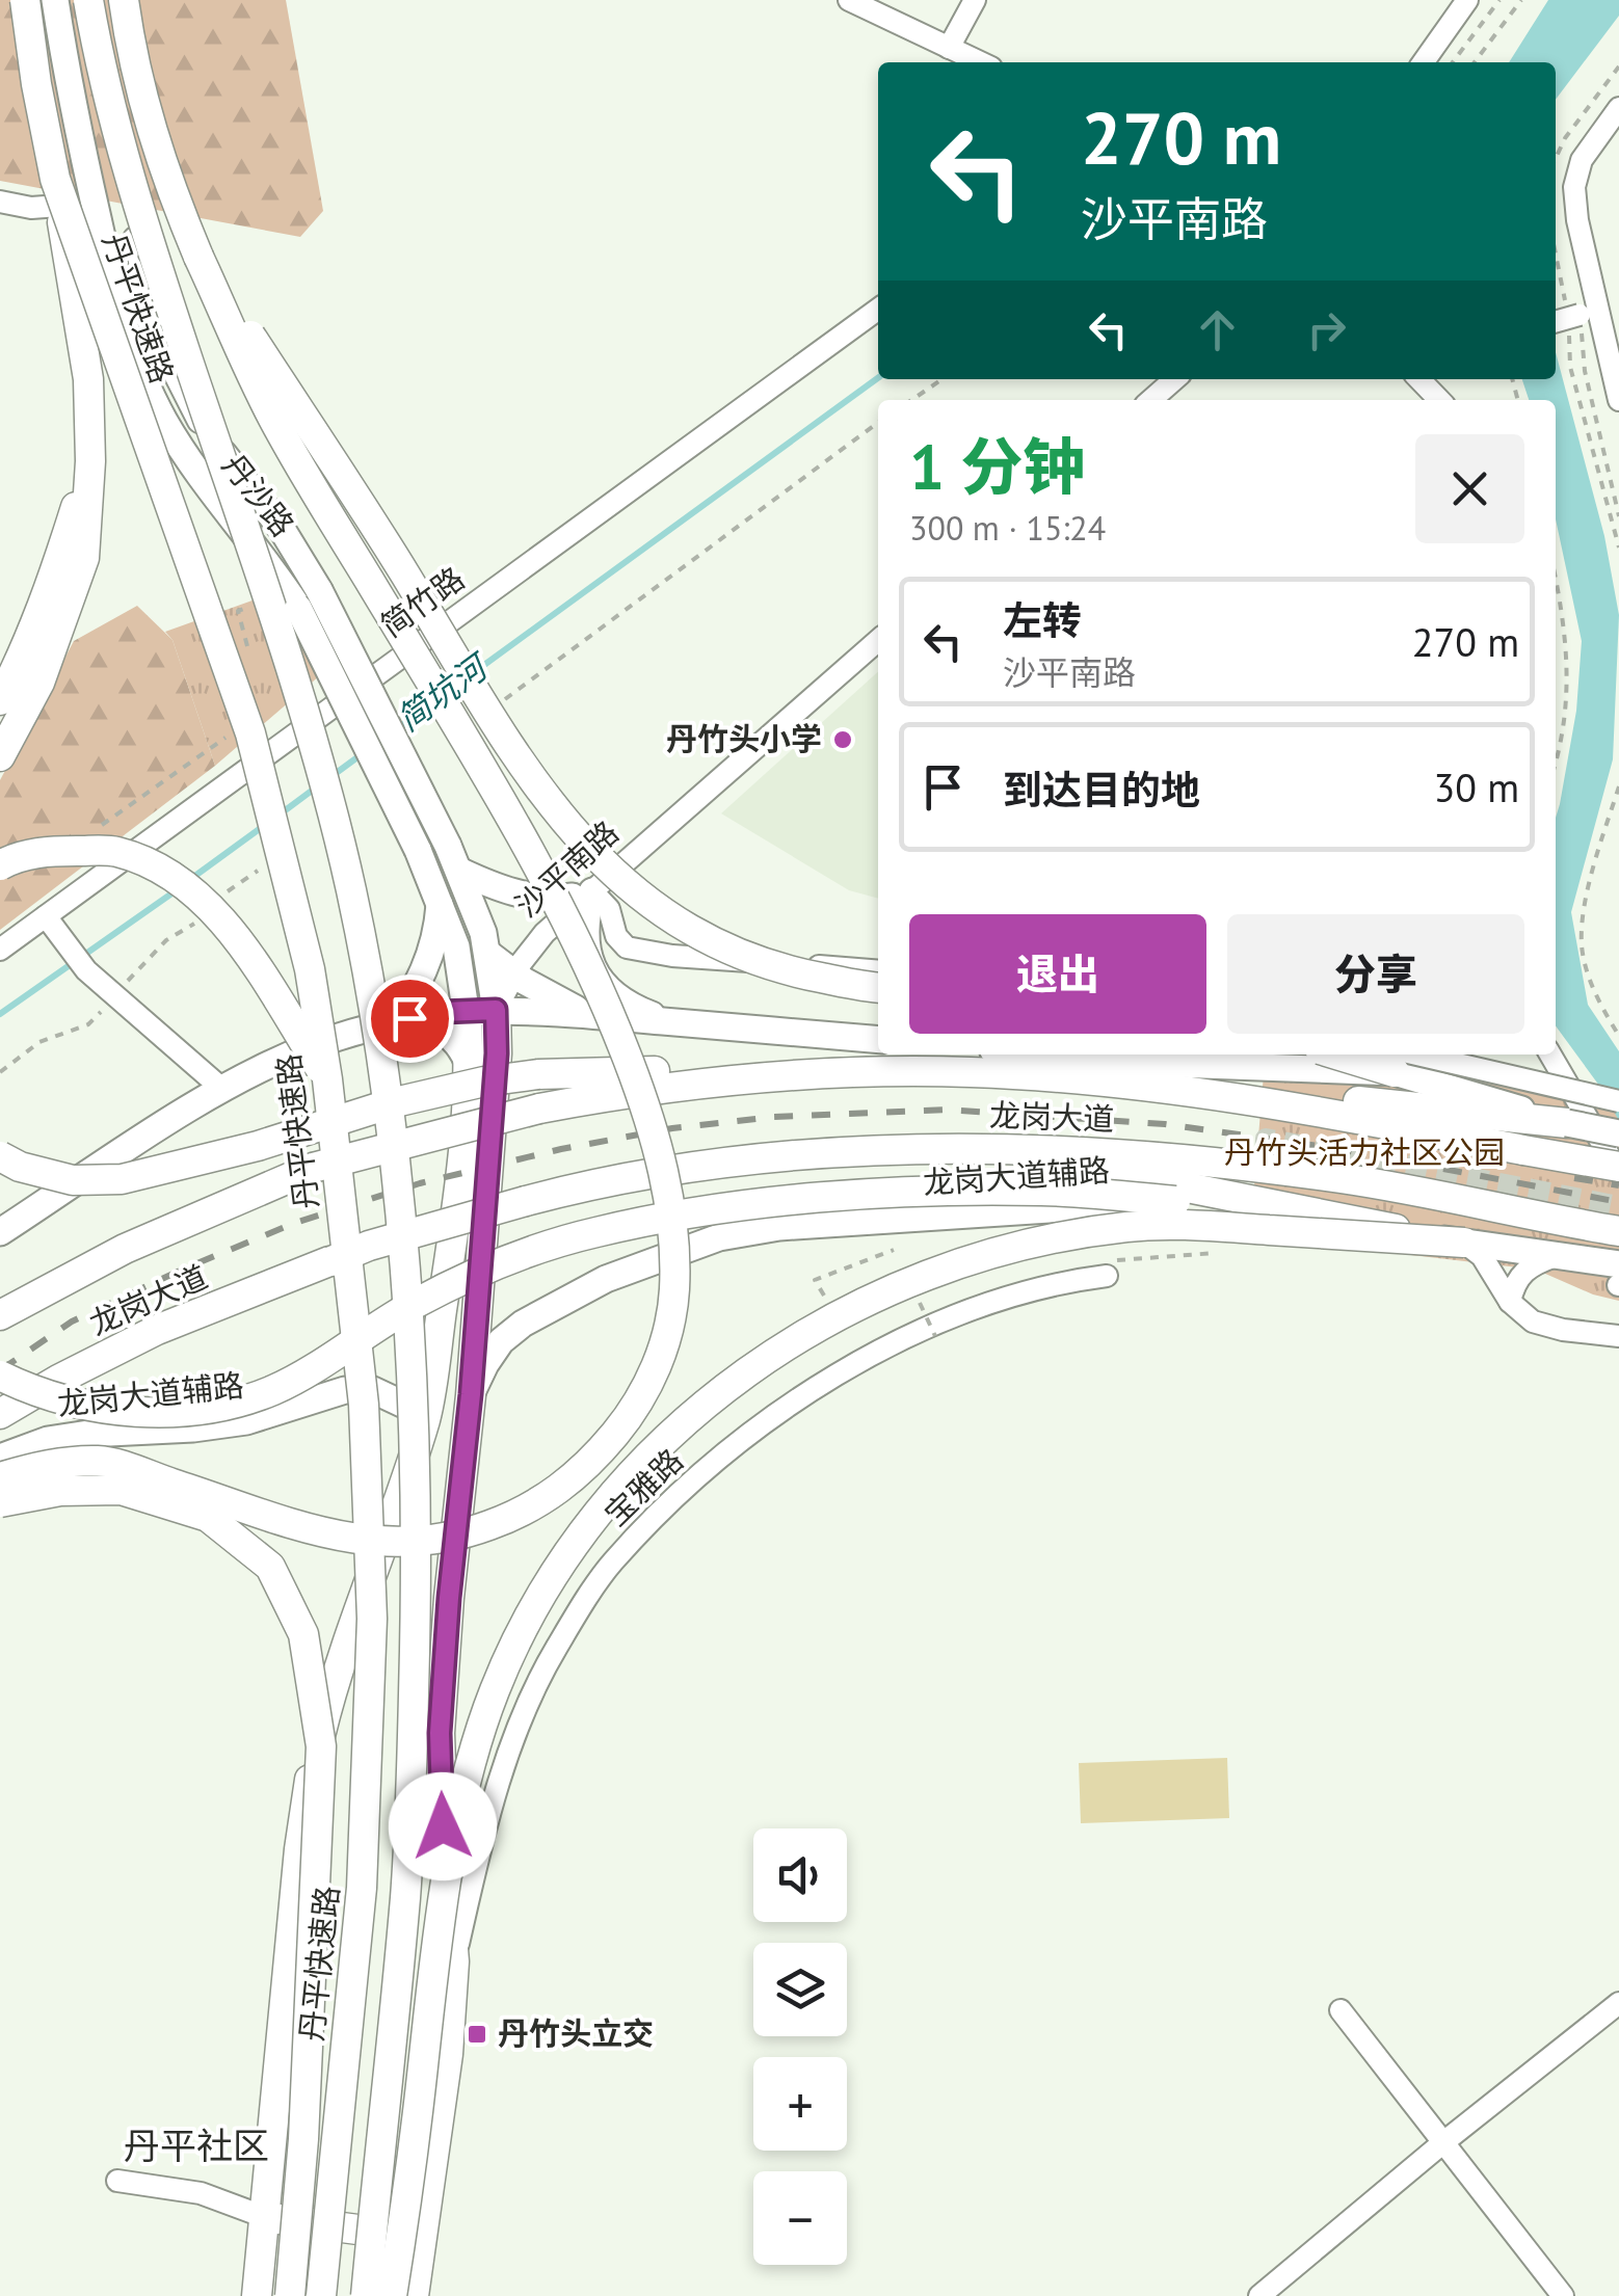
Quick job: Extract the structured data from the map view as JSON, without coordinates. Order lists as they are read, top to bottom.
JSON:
{
  "streets": {
    "highway": ["丹平快速路", "龙岗大道"],
    "main road": ["丹沙路", "龙岗大道辅路"],
    "street": ["简竹路", "沙平南路", "宝雅路"]
  },
  "crossings": [
    ["丹平快速路", "丹沙路"],
    ["丹沙路", "沙平南路"]
  ],
  "districts": ["丹平社区"],
  "water": ["简坑河"],
  "parks": ["丹竹头活力社区公园"],
  "places": {
    "other": ["丹竹头小学"],
    "transit": ["丹竹头立交"]
  },
  "page": {
    "turn": ["270 m", "沙平南路"],
    "heading": ["1 分钟", "300 m · 15:24"],
    "list": [
      {
        "name": "左转",
        "note": "沙平南路",
        "value": "270 m"
      },
      {
        "name": "到达目的地",
        "value": "30 m"
      }
    ],
    "buttons": ["退出", "分享"],
    "map_buttons": ["+", "−"]
  }
}
